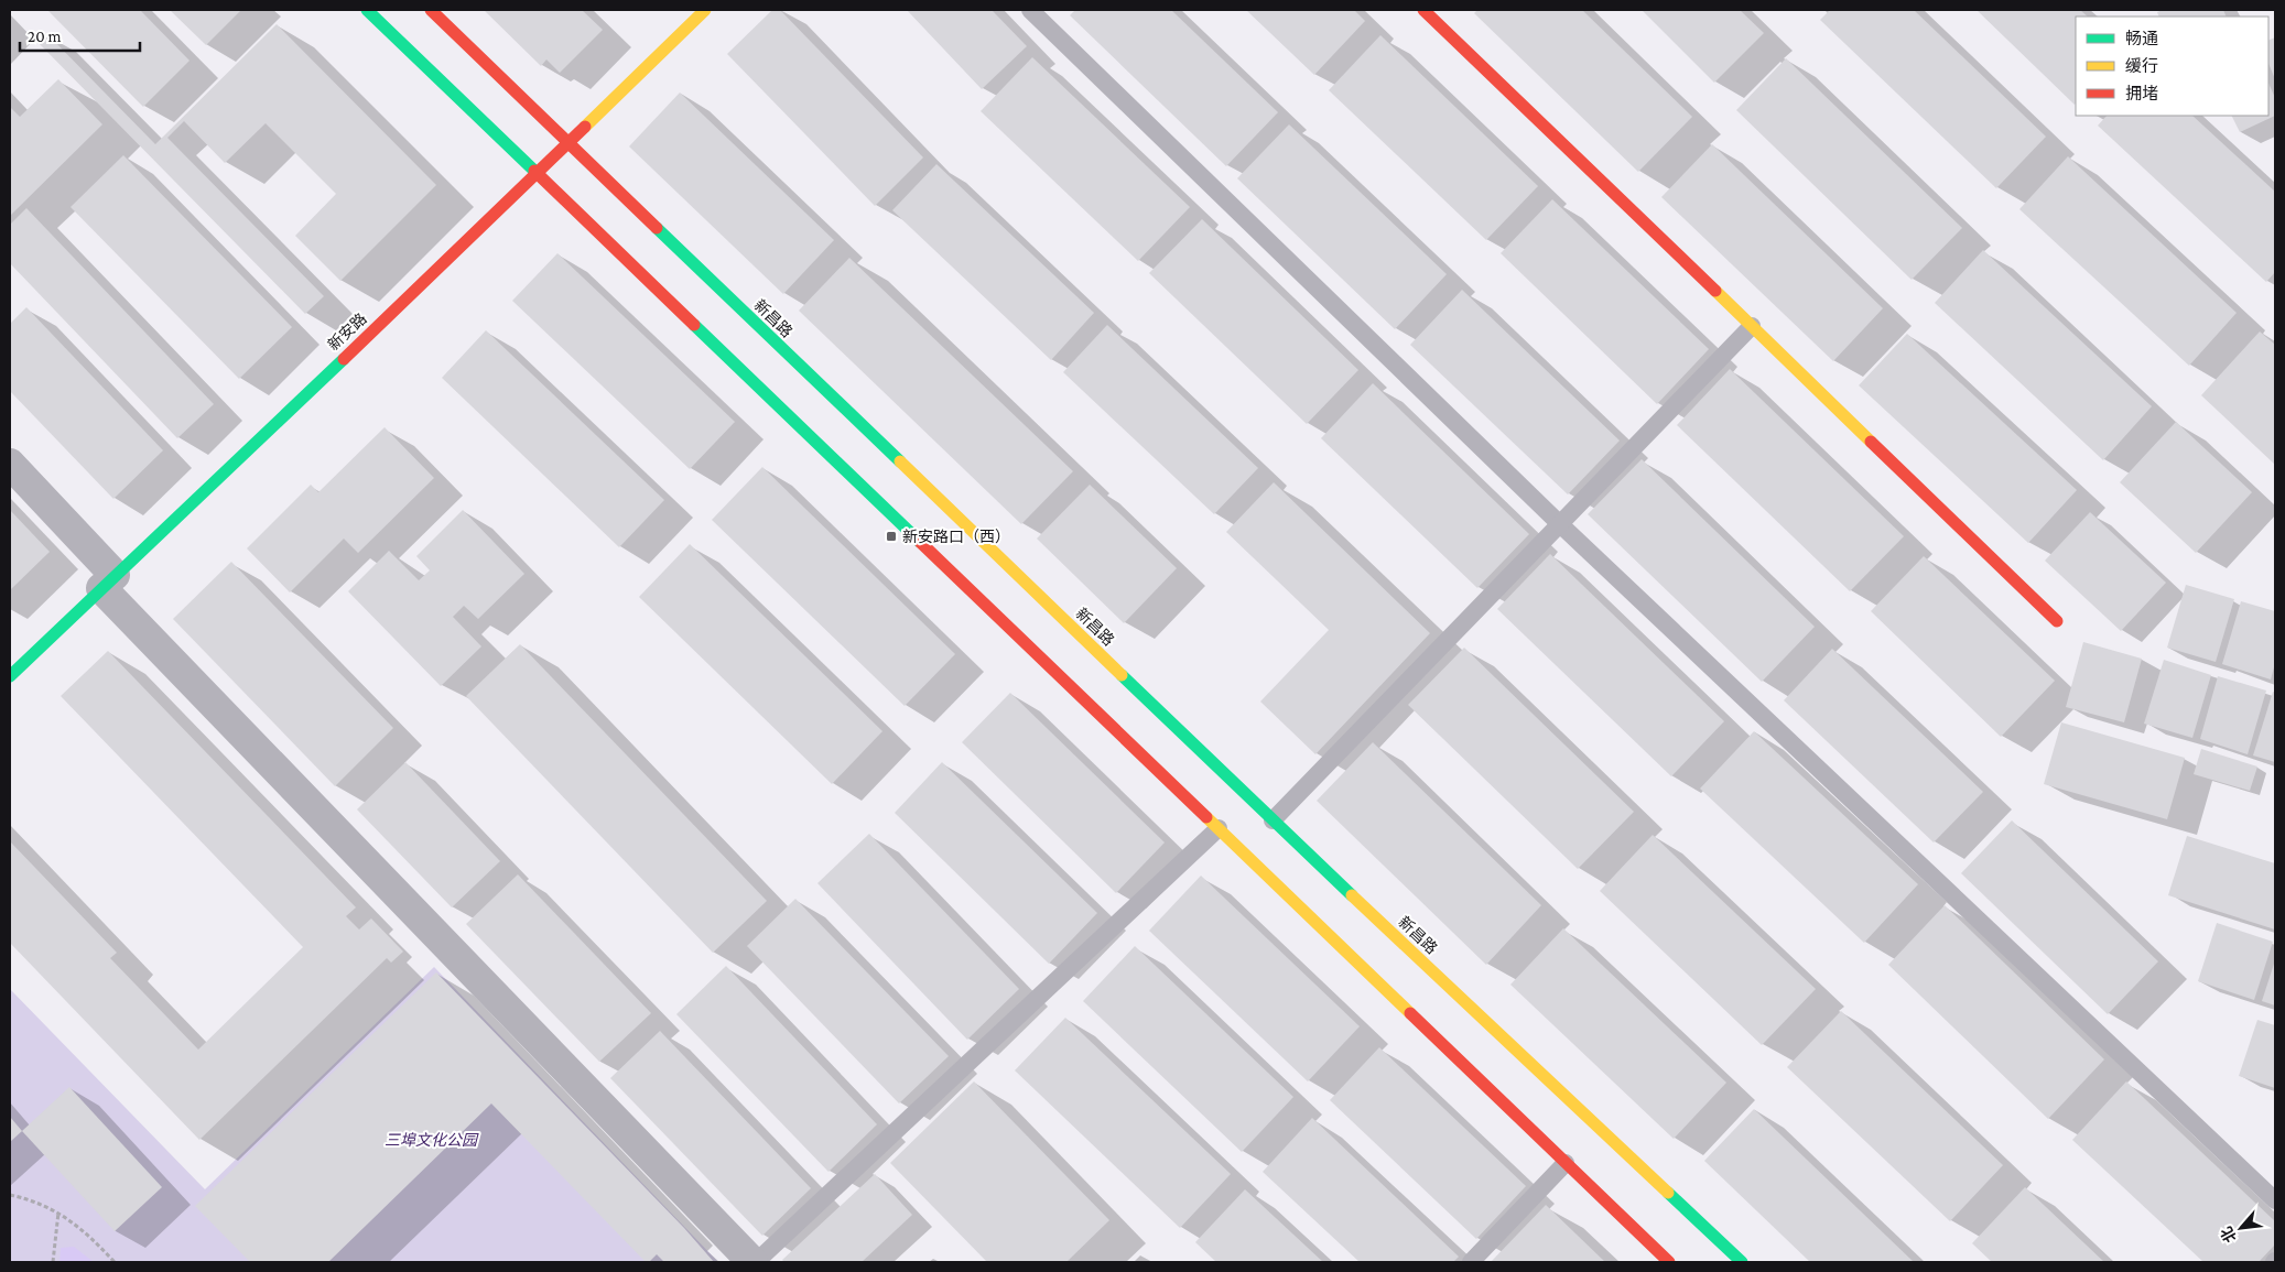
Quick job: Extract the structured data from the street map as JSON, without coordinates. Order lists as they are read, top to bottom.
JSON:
{
  "streets": {
    "street": ["新昌路", "新安路"]
  },
  "crossings": [
    ["新昌路", "新安路"]
  ],
  "parks": ["三埠文化公园"],
  "places": {
    "transit": ["新安路口（西）"]
  },
  "legend": ["畅通", "缓行", "拥堵"],
  "scale_bar": "20 m",
  "north": "bottom left"
}
